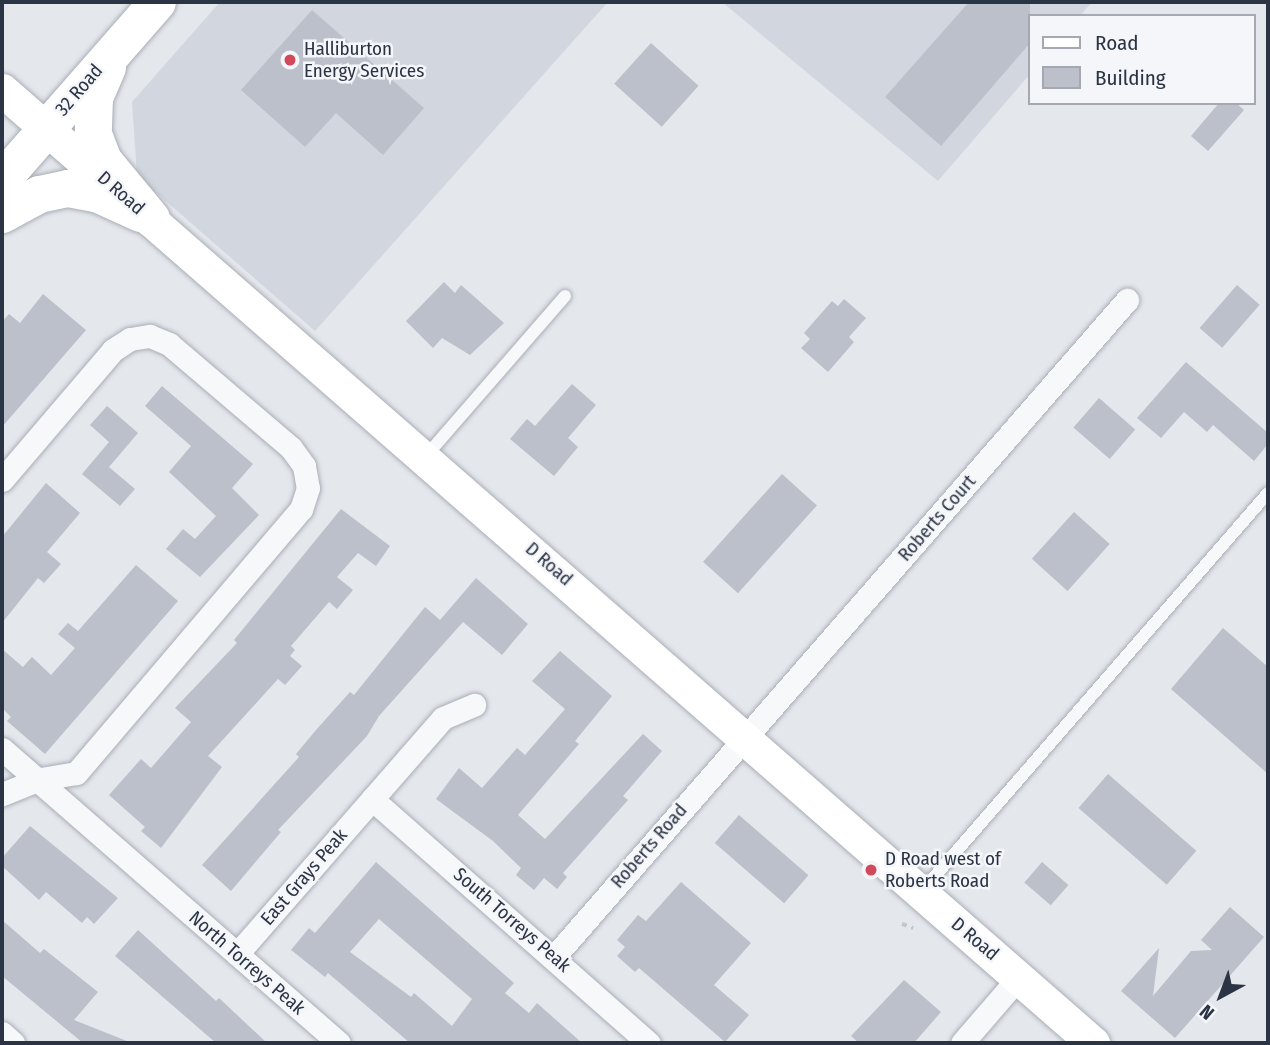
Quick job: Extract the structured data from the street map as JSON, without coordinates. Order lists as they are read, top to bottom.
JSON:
{
  "streets": {
    "main road": ["32 Road"],
    "street": [
      "D Road",
      "Roberts Court",
      "Roberts Road",
      "East Grays Peak",
      "South Torreys Peak",
      "North Torreys Peak"
    ]
  },
  "crossings": [
    ["32 Road", "D Road"],
    ["D Road", "Roberts Court"],
    ["D Road", "Roberts Road"],
    ["Roberts Court", "Roberts Road"],
    ["Roberts Road", "South Torreys Peak"],
    ["East Grays Peak", "South Torreys Peak"],
    ["East Grays Peak", "North Torreys Peak"]
  ],
  "places": ["Halliburton Energy Services", "D Road west of Roberts Road"],
  "legend": ["Road", "Building"],
  "north": "bottom left"
}
